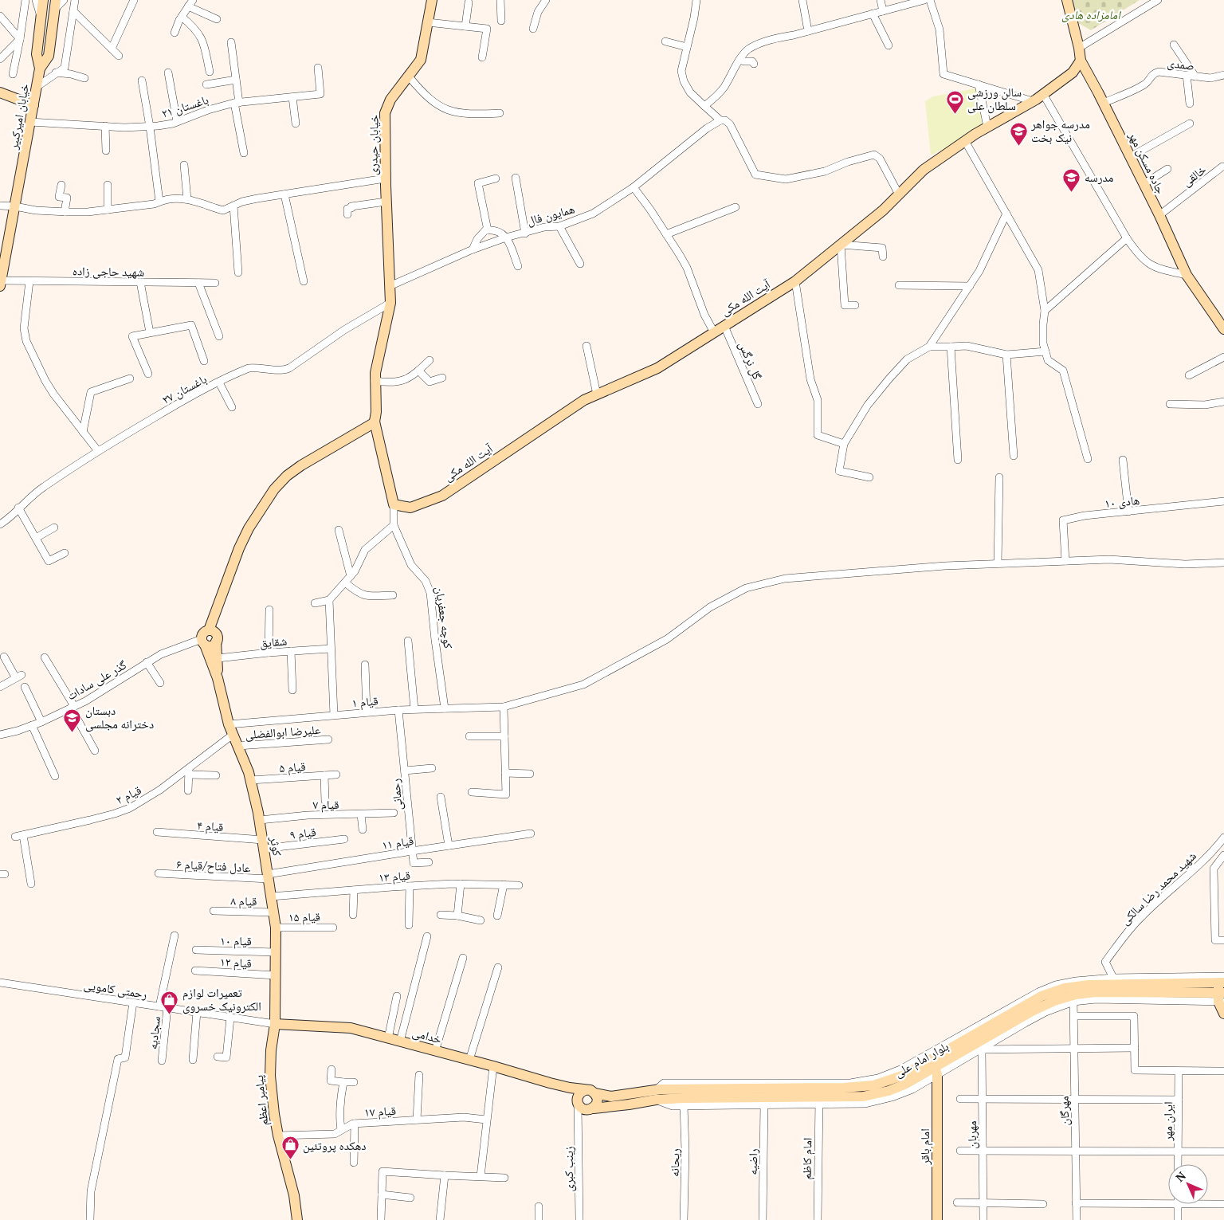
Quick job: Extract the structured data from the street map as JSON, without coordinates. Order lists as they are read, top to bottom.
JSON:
{
  "streets": {
    "main road": [
      "خیابان امیرکبیر",
      "خیابان حیدری",
      "جاده مسکن مهر",
      "آیت الله مکی",
      "کوچه جعفریان",
      "کوثر",
      "خدامی",
      "بلوار امام علی",
      "پیامبر اعظم",
      "امام باقر"
    ],
    "street": [
      "صمدی",
      "باغستان ۲۱",
      "خالقی",
      "همایون فال",
      "شهید حاجی زاده",
      "گل نرگس",
      "باغستان ۲۷",
      "هادی ۱۰",
      "شقایق",
      "گذر علی سادات",
      "قیام ۱",
      "علیرضا ابوالفضلی",
      "قیام ۵",
      "قیام ۲",
      "رحمانی",
      "قیام ۷",
      "قیام ۴",
      "قیام ۹",
      "قیام ۱۱",
      "عادل فتاح/قیام ۶",
      "قیام ۱۳",
      "شهید محمد رضا سالکی",
      "قیام ۸",
      "قیام ۱۵",
      "قیام ۱۰",
      "قیام ۱۲",
      "رحمتی کامویی",
      "سجادیه",
      "قیام ۱۷",
      "مهرگان",
      "ایران مهر",
      "مهربان",
      "امام کاظم",
      "راضیه",
      "ریحانه",
      "زینب کبری"
    ]
  },
  "crossings": [
    ["صمدی", "جاده مسکن مهر"],
    ["باغستان ۲۱", "خیابان امیرکبیر"],
    ["خیابان امیرکبیر", "شهید حاجی زاده"],
    ["خیابان حیدری", "همایون فال"],
    ["خیابان حیدری", "باغستان ۲۷"],
    ["خیابان حیدری", "کوچه جعفریان"],
    ["جاده مسکن مهر", "خالقی"],
    ["جاده مسکن مهر", "آیت الله مکی"],
    ["آیت الله مکی", "گل نرگس"],
    ["آیت الله مکی", "کوچه جعفریان"],
    ["هادی ۱۰", "قیام ۱"],
    ["کوچه جعفریان", "قیام ۱"],
    ["قیام ۱", "رحمانی"],
    ["قیام ۱", "کوثر"],
    ["علیرضا ابوالفضلی", "کوثر"],
    ["قیام ۵", "کوثر"],
    ["قیام ۲", "کوثر"],
    ["رحمانی", "قیام ۱۱"],
    ["قیام ۷", "کوثر"],
    ["قیام ۴", "قیام ۹"],
    ["قیام ۴", "کوثر"],
    ["قیام ۹", "کوثر"],
    ["قیام ۱۱", "کوثر"],
    ["قیام ۱۱", "عادل فتاح/قیام ۶"],
    ["کوثر", "عادل فتاح/قیام ۶"],
    ["کوثر", "قیام ۱۳"],
    ["کوثر", "قیام ۸"],
    ["کوثر", "قیام ۱۵"],
    ["کوثر", "قیام ۱۰"],
    ["کوثر", "قیام ۱۲"],
    ["کوثر", "رحمتی کامویی"],
    ["کوثر", "خدامی"],
    ["کوثر", "پیامبر اعظم"],
    ["رحمتی کامویی", "سجادیه"],
    ["رحمتی کامویی", "خدامی"],
    ["رحمتی کامویی", "پیامبر اعظم"],
    ["خدامی", "بلوار امام علی"],
    ["خدامی", "پیامبر اعظم"],
    ["بلوار امام علی", "امام باقر"],
    ["بلوار امام علی", "امام کاظم"],
    ["بلوار امام علی", "زینب کبری"],
    ["پیامبر اعظم", "قیام ۱۷"]
  ],
  "parks": ["امامزاده هادی"],
  "places": {
    "sports": ["سالن ورزشی سلطان علی"],
    "school or university": ["مدرسه جواهر نیک بخت", "مدرسه", "دبستان دخترانه مجلسی"],
    "shop": ["تعمیرات لوازم الکترونیک خسروی", "دهکده پروتئین"]
  },
  "north": "top left"
}
